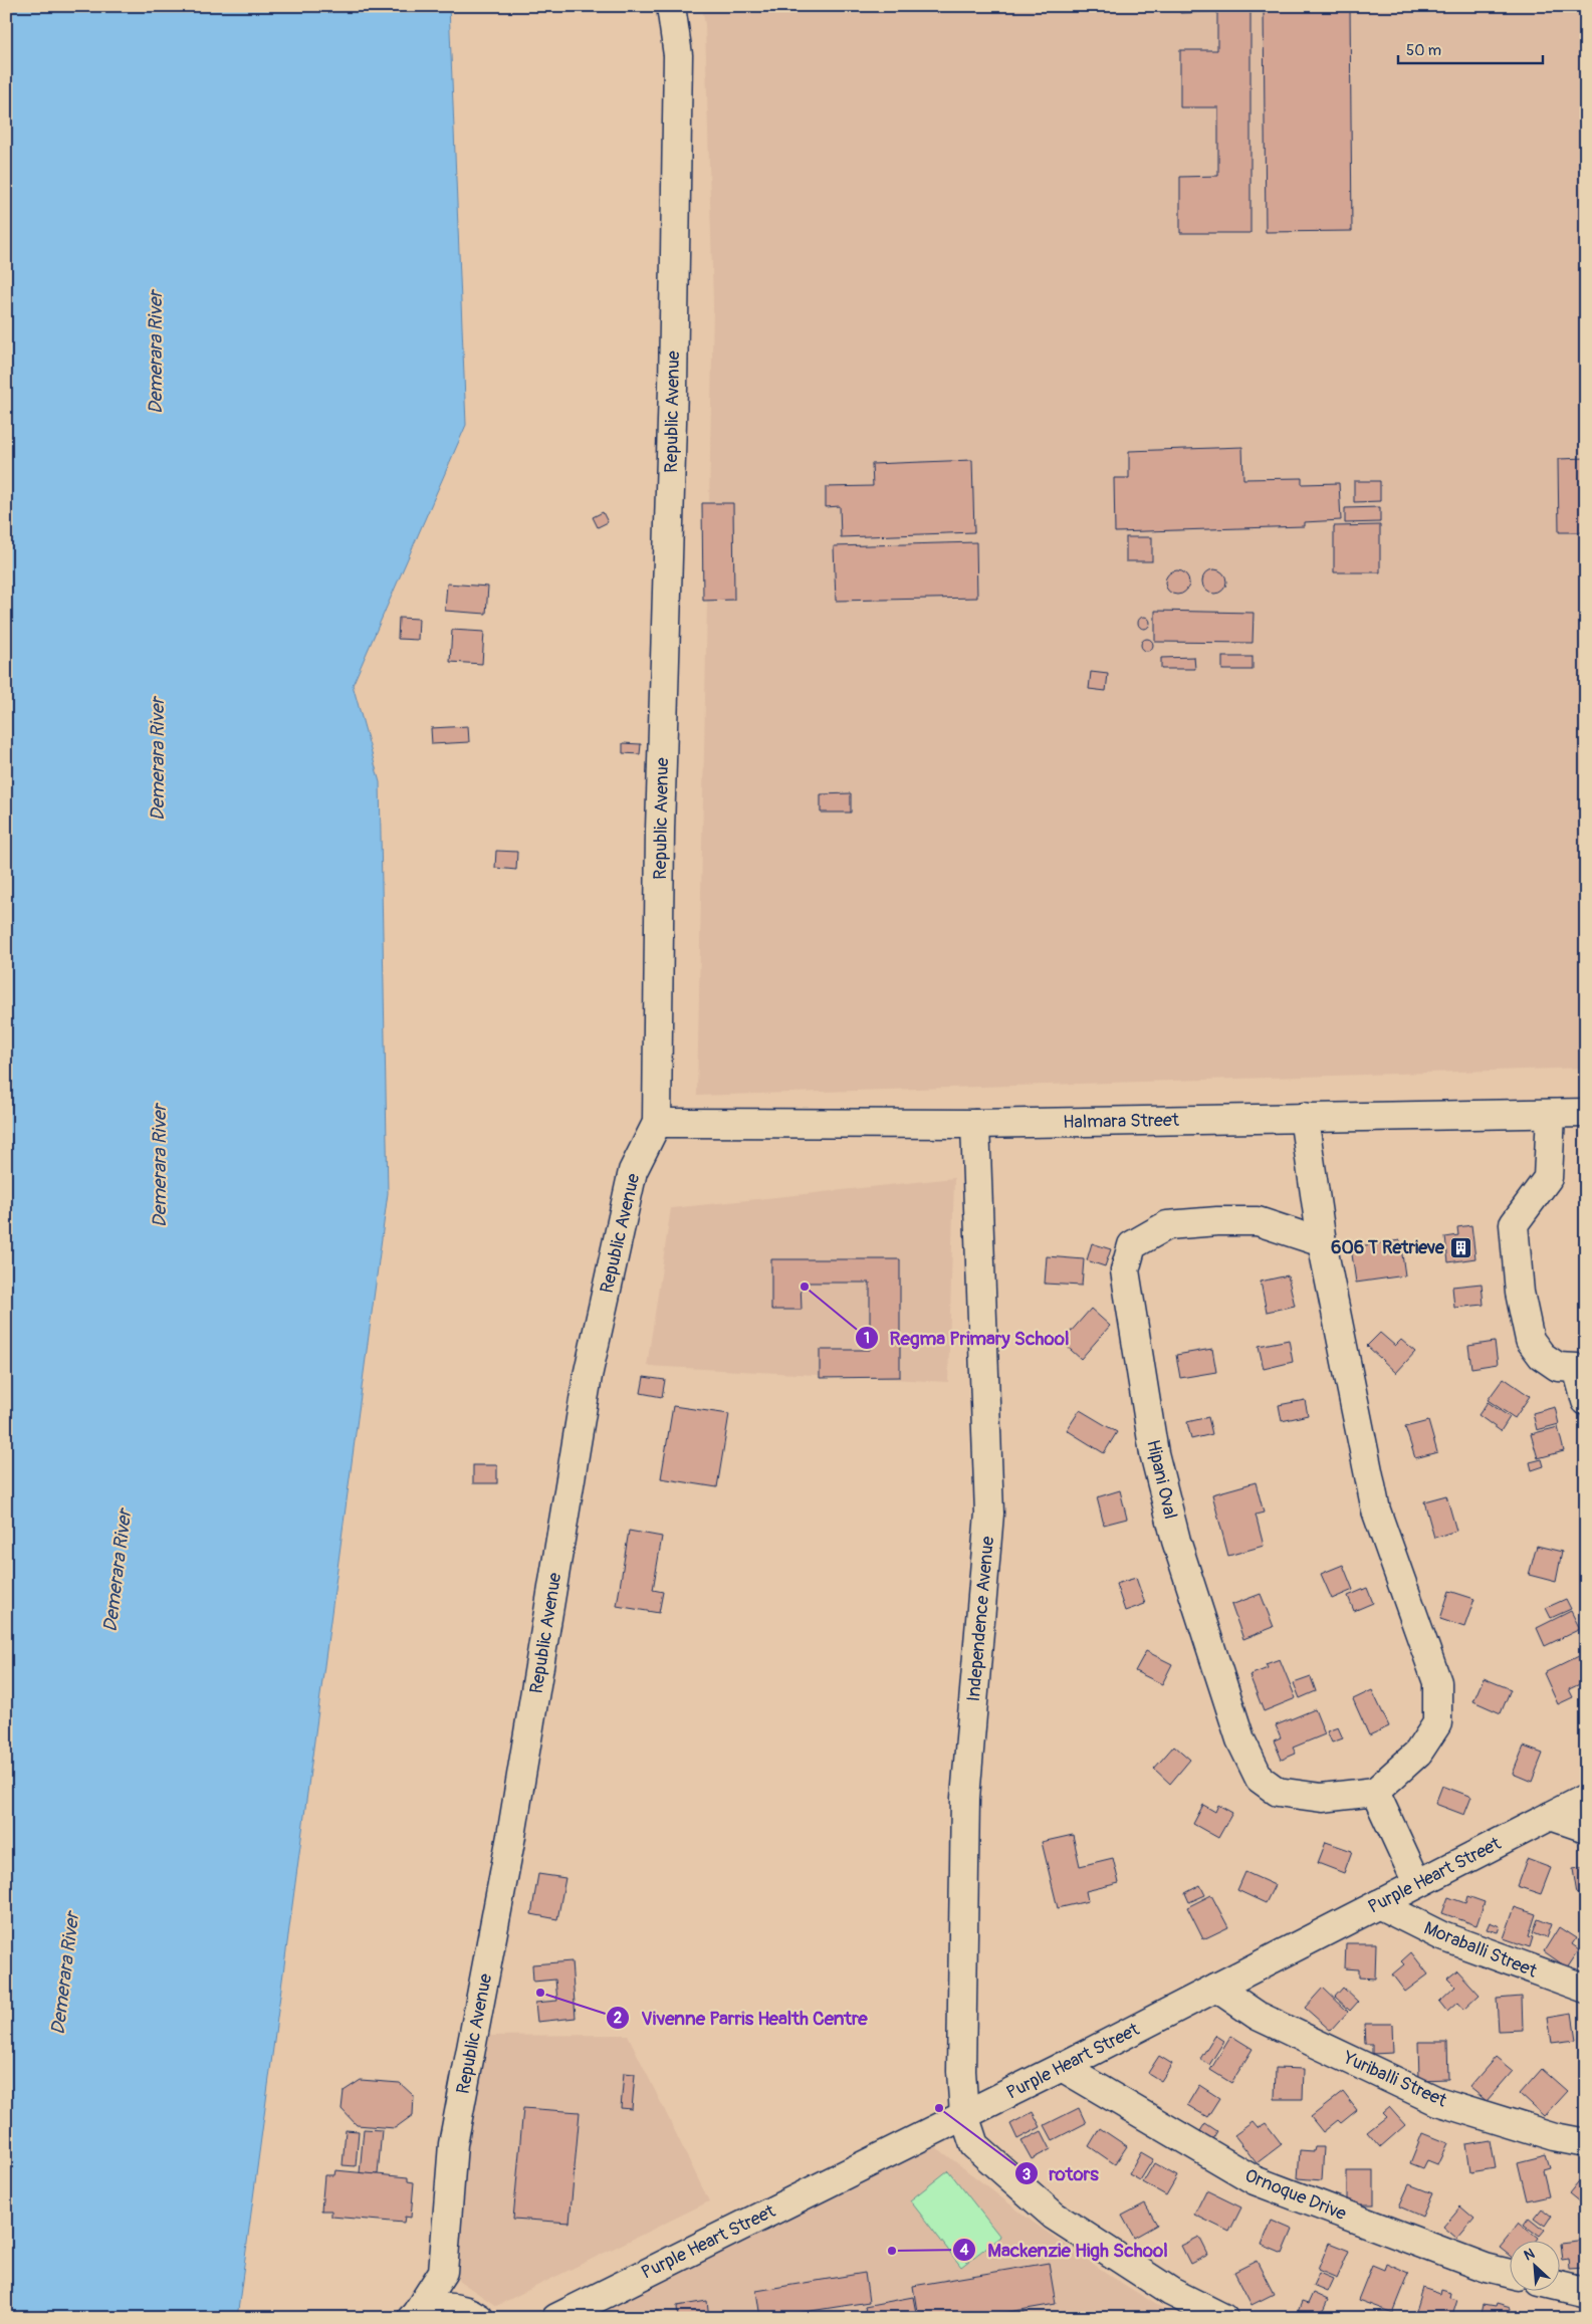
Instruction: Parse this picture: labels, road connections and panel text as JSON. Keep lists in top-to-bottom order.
{
  "streets": {
    "street": [
      "Republic Avenue",
      "Halmara Street",
      "Hipani Oval",
      "Independence Avenue",
      "Purple Heart Street",
      "Moraballi Street",
      "Yuriballi Street",
      "Ornoque Drive"
    ]
  },
  "crossings": [
    ["Republic Avenue", "Halmara Street"],
    ["Halmara Street", "Independence Avenue"],
    ["Independence Avenue", "Purple Heart Street"],
    ["Purple Heart Street", "Moraballi Street"],
    ["Purple Heart Street", "Yuriballi Street"],
    ["Purple Heart Street", "Ornoque Drive"]
  ],
  "water": ["Demerara River"],
  "places": {
    "building": ["606 T Retrieve"],
    "other": [
      "Regma Primary School",
      "Vivenne Parris Health Centre",
      "rotors",
      "Mackenzie High School"
    ]
  },
  "scale_bar": "50 m",
  "north": "top left"
}
